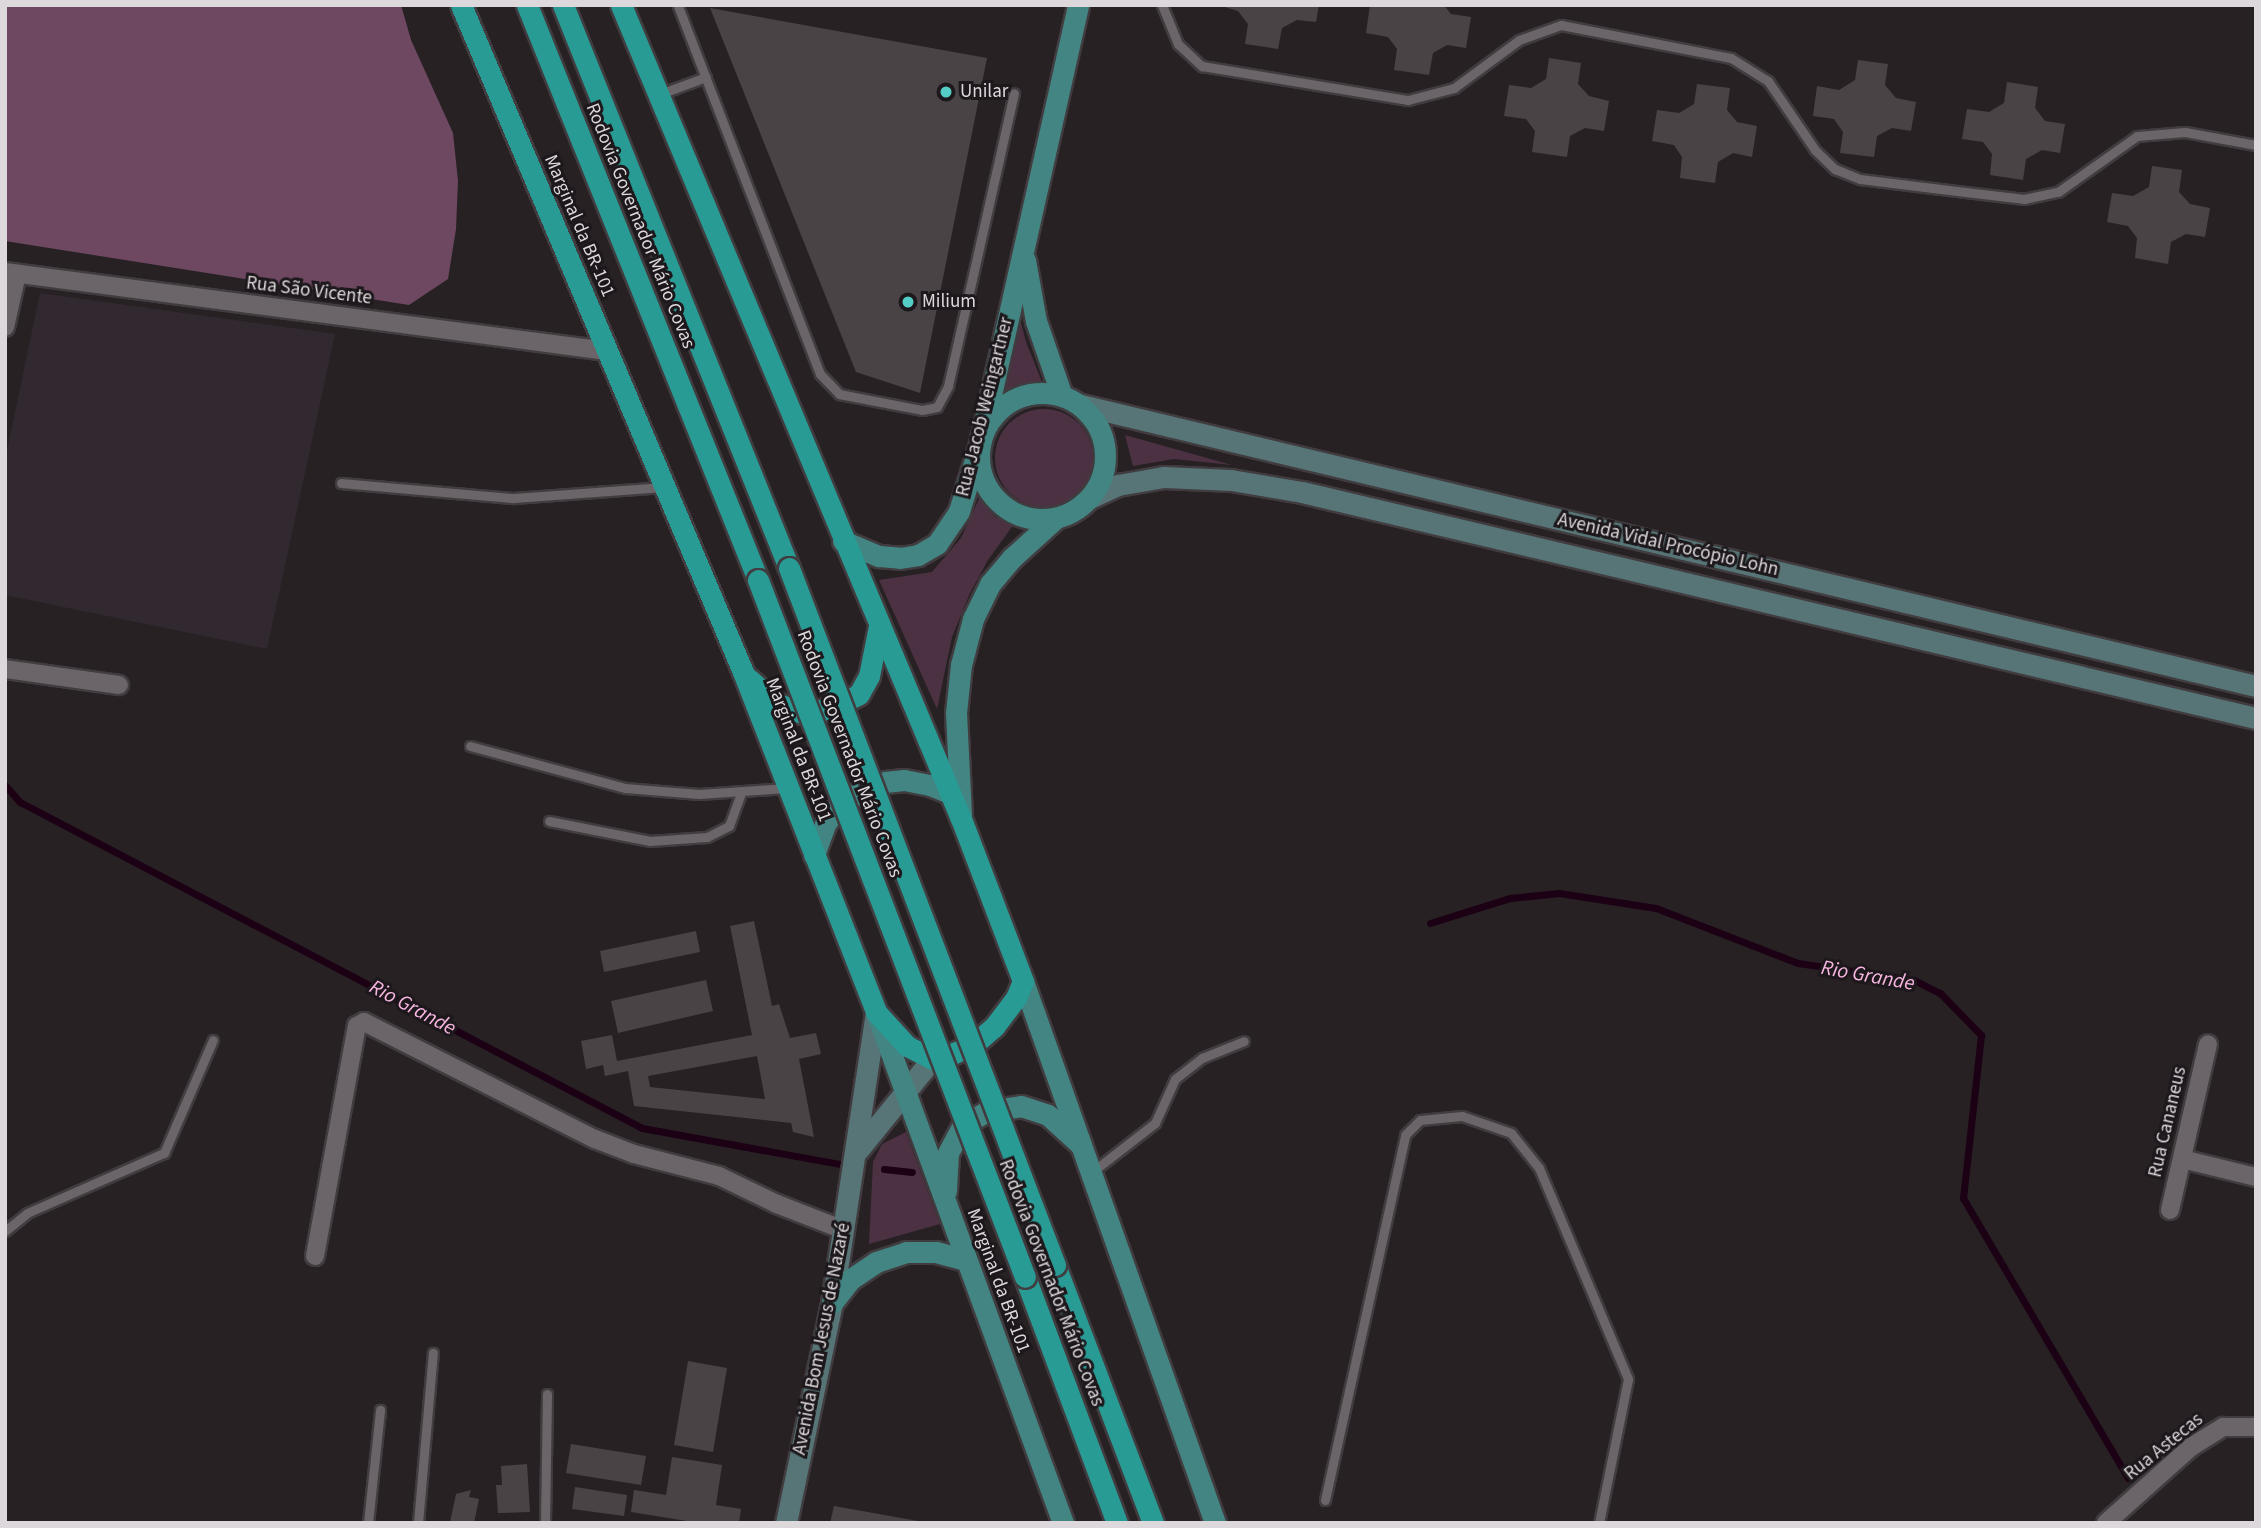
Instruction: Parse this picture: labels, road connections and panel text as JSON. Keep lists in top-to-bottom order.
{
  "streets": {
    "highway": ["Marginal da BR-101", "Rodovia Governador Mário Covas"],
    "main road": ["Rua Jacob Weingartner"],
    "street": [
      "Rua São Vicente",
      "Avenida Vidal Procópio Lohn",
      "Rua Cananeus",
      "Avenida Bom Jesus de Nazaré",
      "Rua Astecas"
    ]
  },
  "crossings": [
    ["Marginal da BR-101", "Rua São Vicente"],
    ["Marginal da BR-101", "Avenida Bom Jesus de Nazaré"],
    ["Rua Jacob Weingartner", "Avenida Vidal Procópio Lohn"]
  ],
  "water": ["Rio Grande"],
  "places": ["Unilar", "Milium"]
}
